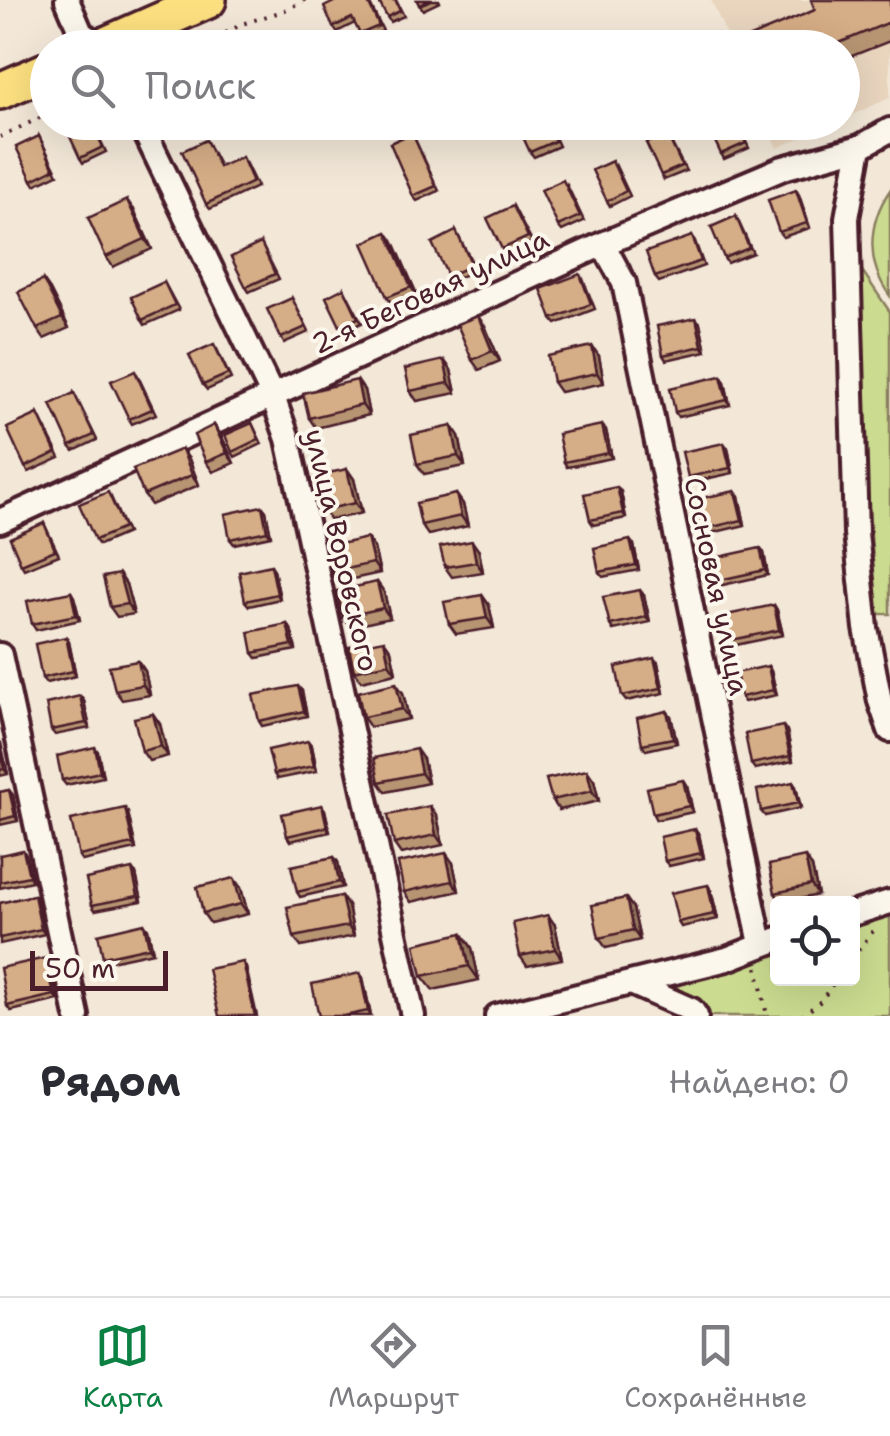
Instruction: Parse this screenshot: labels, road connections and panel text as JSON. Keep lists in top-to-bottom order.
{
  "streets": {
    "street": ["2-я Беговая улица", "улица Воровского", "Сосновая улица"]
  },
  "crossings": [
    ["2-я Беговая улица", "улица Воровского"],
    ["2-я Беговая улица", "Сосновая улица"]
  ],
  "scale_bar": "50 m",
  "page": {
    "search": "Поиск",
    "scale": "50 m",
    "heading": ["Рядом", "Найдено: 0"],
    "nav": ["Карта", "Маршрут", "Сохранённые"]
  }
}
